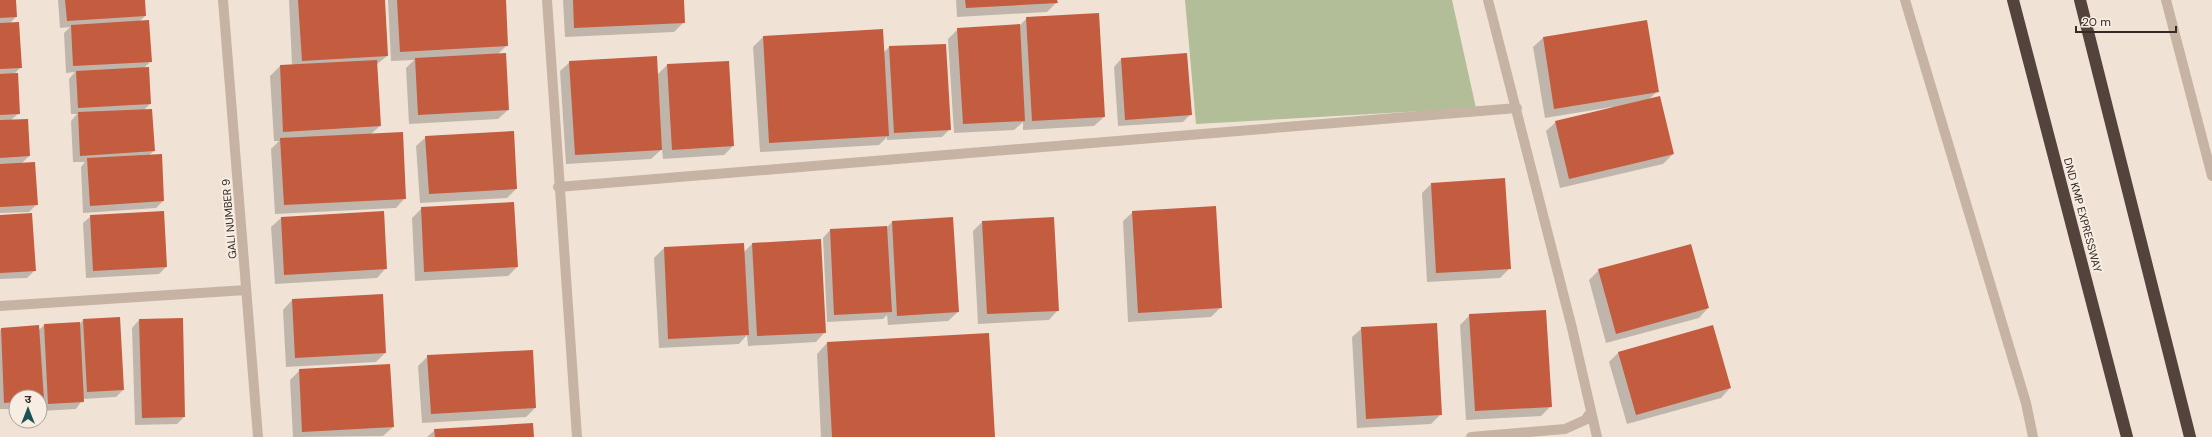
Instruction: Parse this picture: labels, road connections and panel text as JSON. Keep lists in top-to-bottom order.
{
  "streets": {
    "highway": ["DND KMP EXPRESSWAY"],
    "street": ["GALI NUMBER 9"]
  },
  "scale_bar": "20 m",
  "north": "top"
}
